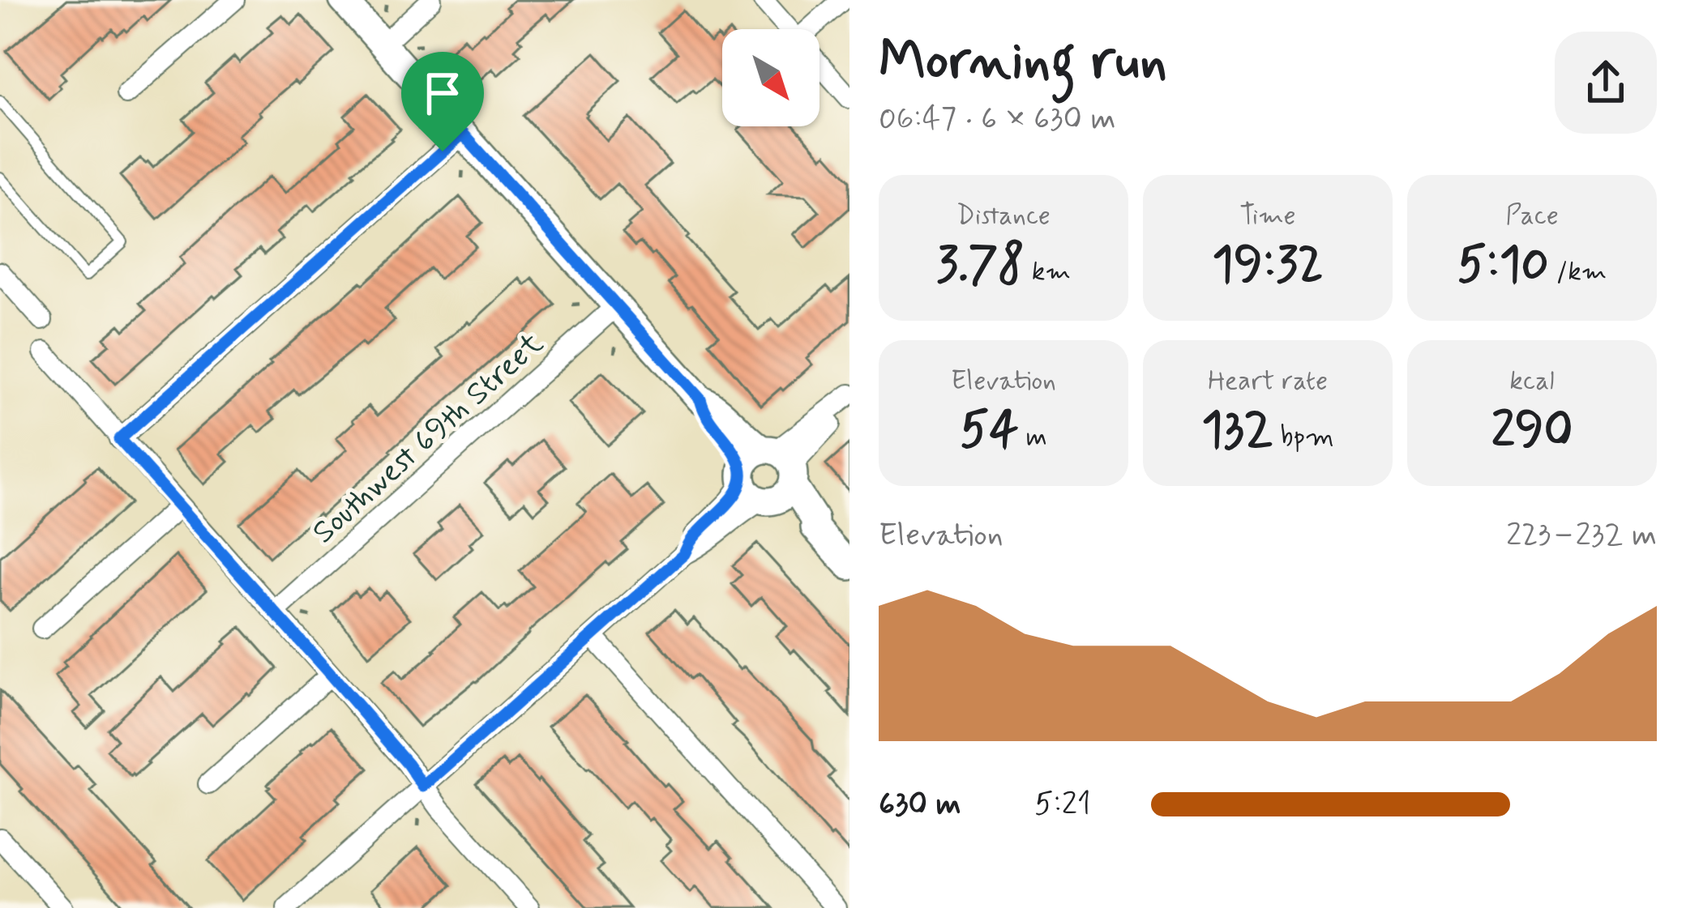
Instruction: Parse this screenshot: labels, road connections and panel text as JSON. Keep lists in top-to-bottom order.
{
  "streets": {
    "street": ["Southwest 69th Street"]
  },
  "north": "bottom right",
  "page": {
    "heading": ["Morning run", "06:47 · 6 × 630 m"],
    "stats": [
      ["Distance", "3.78 km"],
      ["Time", "19:32"],
      ["Pace", "5:10 /km"],
      ["Elevation", "54 m"],
      ["Heart rate", "132 bpm"],
      ["kcal", "290"]
    ],
    "chart": ["Elevation", "223–232 m"],
    "list": [
      {
        "name": "630 m",
        "note": "5:21"
      }
    ]
  }
}
